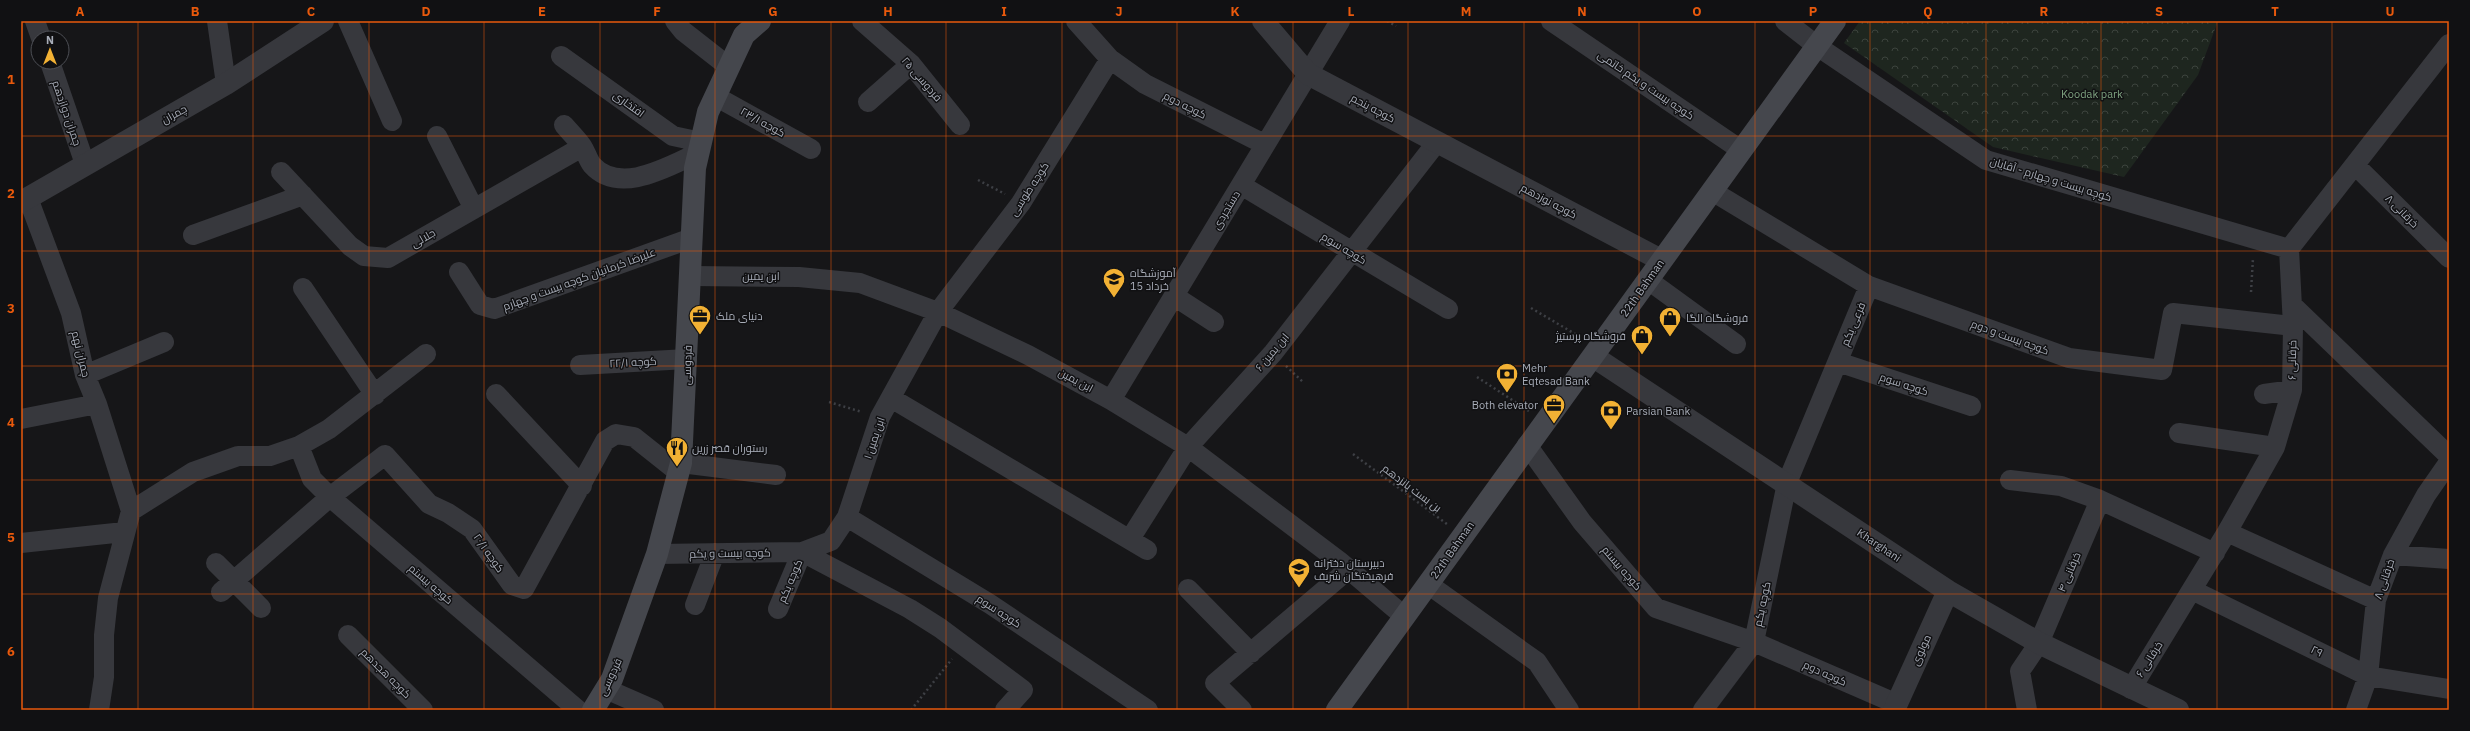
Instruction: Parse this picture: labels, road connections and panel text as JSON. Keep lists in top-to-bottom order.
{
  "streets": {
    "main road": ["22th Bahman", "فردوسی"],
    "street": [
      "فردوسی ۲۵",
      "کوچه بیست و یکم خاتمی",
      "افتخاری",
      "کوچه دوم",
      "کوچه پنجم",
      "چمران دوازدهم",
      "چمران",
      "کوچه ۲۳/۱",
      "کوچه بیست و چهارم - آقایان",
      "کوچه طوسی",
      "کوچه نوزدهم",
      "دستجردی",
      "خرقانی ۸",
      "جلالی",
      "کوچه سوم",
      "ابن یمین",
      "علیرضا کرمانیان کوچه بیست و چهارم",
      "فرعی یکم",
      "کوچه بیست و دوم",
      "ابن یمین ۶",
      "چمران نهم",
      "خرقانی ۶",
      "کوچه ۲۲/۱",
      "ابن یمین ۱",
      "Kharghani",
      "کوچه ۲۰/۱",
      "کوچه بیست و یکم",
      "کوچه بیستم",
      "خرقانی ۴",
      "کوچه یکم",
      "مولوی",
      "۲۹",
      "کوچه هجدهم"
    ],
    "path": ["بن بست پانزدهم"]
  },
  "crossings": [
    ["کوچه بیست و یکم خاتمی", "22th Bahman"],
    ["افتخاری", "فردوسی"],
    ["کوچه دوم", "کوچه طوسی"],
    ["کوچه دوم", "دستجردی"],
    ["کوچه دوم", "کوچه بیستم"],
    ["کوچه دوم", "کوچه یکم"],
    ["کوچه دوم", "مولوی"],
    ["کوچه پنجم", "کوچه نوزدهم"],
    ["کوچه پنجم", "دستجردی"],
    ["چمران دوازدهم", "چمران"],
    ["چمران", "چمران نهم"],
    ["کوچه ۲۳/۱", "فردوسی"],
    ["کوچه بیست و چهارم - آقایان", "22th Bahman"],
    ["کوچه بیست و چهارم - آقایان", "خرقانی ۶"],
    ["کوچه طوسی", "ابن یمین"],
    ["کوچه طوسی", "ابن یمین ۱"],
    ["کوچه نوزدهم", "22th Bahman"],
    ["دستجردی", "کوچه سوم"],
    ["دستجردی", "ابن یمین"],
    ["خرقانی ۸", "۲۹"],
    ["کوچه سوم", "فرعی یکم"],
    ["کوچه سوم", "ابن یمین ۶"],
    ["کوچه سوم", "ابن یمین ۱"],
    ["ابن یمین", "22th Bahman"],
    ["ابن یمین", "ابن یمین ۶"],
    ["ابن یمین", "فردوسی"],
    ["ابن یمین", "ابن یمین ۱"],
    ["علیرضا کرمانیان کوچه بیست و چهارم", "فردوسی"],
    ["22th Bahman", "کوچه بیست و دوم"],
    ["22th Bahman", "بن بست پانزدهم"],
    ["22th Bahman", "Kharghani"],
    ["22th Bahman", "کوچه بیستم"],
    ["فرعی یکم", "کوچه بیست و دوم"],
    ["کوچه بیست و دوم", "خرقانی ۶"],
    ["خرقانی ۶", "Kharghani"],
    ["خرقانی ۶", "۲۹"],
    ["کوچه ۲۲/۱", "فردوسی"],
    ["فردوسی", "کوچه ۲۰/۱"],
    ["فردوسی", "کوچه بیست و یکم"],
    ["ابن یمین ۱", "کوچه بیست و یکم"],
    ["ابن یمین ۱", "کوچه یکم"],
    ["Kharghani", "خرقانی ۴"],
    ["Kharghani", "کوچه یکم"],
    ["Kharghani", "مولوی"],
    ["کوچه ۲۰/۱", "کوچه بیستم"],
    ["کوچه بیست و یکم", "کوچه یکم"],
    ["کوچه بیستم", "کوچه یکم"]
  ],
  "parks": ["Koodak park"],
  "places": {
    "school or university": ["آموزشگاه 15 خرداد", "دبیرستان دخترانه فرهیختگان شریف"],
    "office": ["دنیای ملک", "Both elevator"],
    "shop": ["فروشگاه الگا", "فروشگاه پرستيژ"],
    "bank": ["Mehr Eqtesad Bank", "Parsian Bank"],
    "restaurant": ["رستوران قصر زرین"]
  },
  "north": "top",
  "grid": {
    "columns": [
      "A",
      "B",
      "C",
      "D",
      "E",
      "F",
      "G",
      "H",
      "I",
      "J",
      "K",
      "L",
      "M",
      "N",
      "O",
      "P",
      "Q",
      "R",
      "S",
      "T",
      "U"
    ],
    "rows": [
      "1",
      "2",
      "3",
      "4",
      "5",
      "6"
    ]
  }
}
